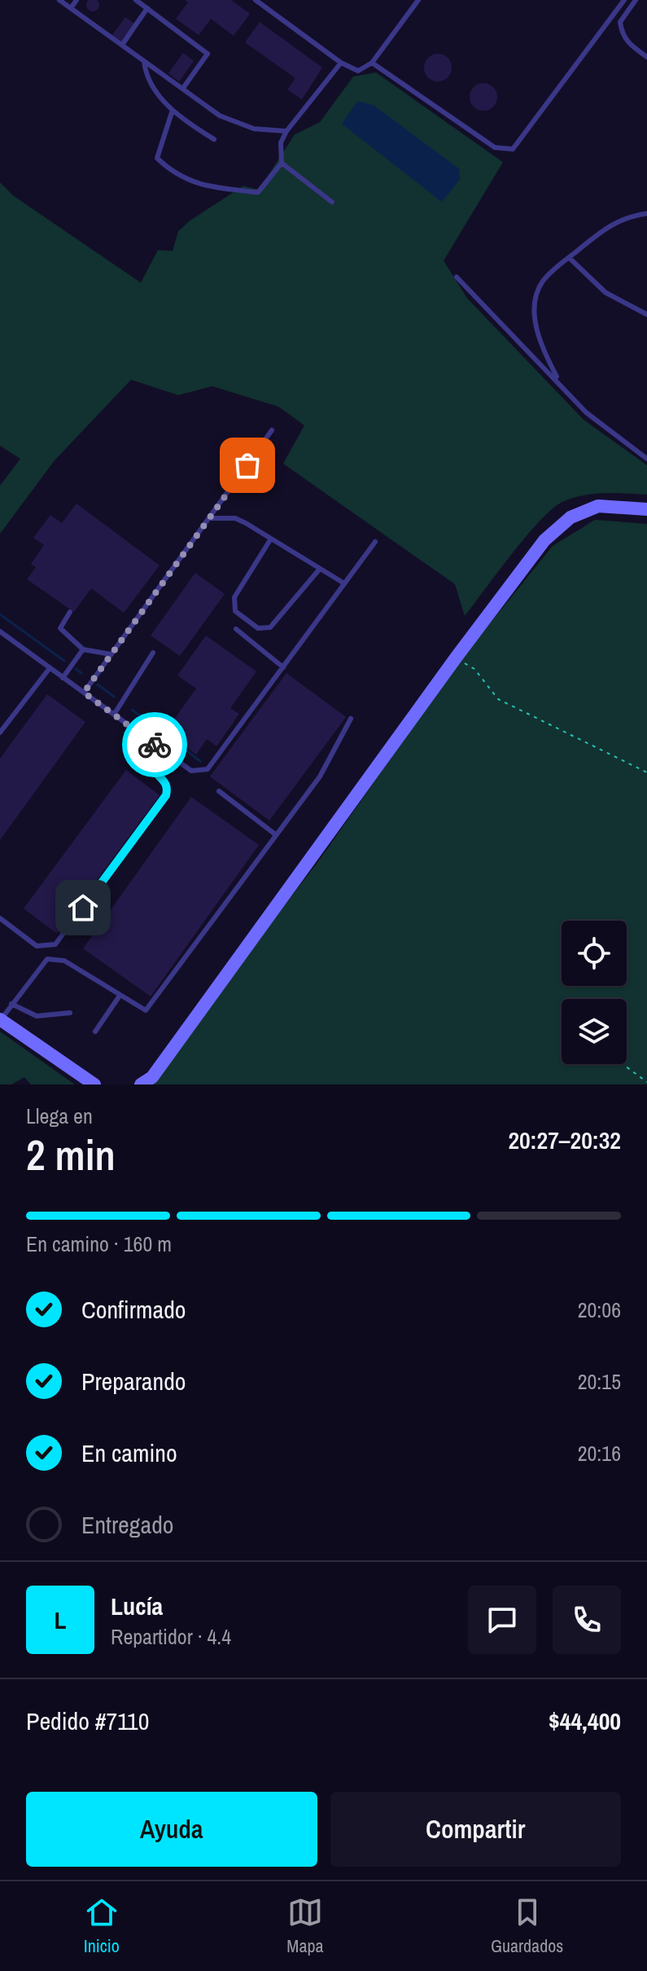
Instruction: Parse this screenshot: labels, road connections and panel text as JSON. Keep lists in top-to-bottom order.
{
  "page": {
    "heading": ["2 min", "Llega en", "20:27–20:32"],
    "panel": [
      "Lucía",
      "Repartidor · 4.4",
      "Pedido #7110",
      "$44,400"
    ],
    "bar": "En camino · 160 m",
    "list": [
      ["Confirmado", "20:06"],
      ["Preparando", "20:15"],
      ["En camino", "20:16"],
      "Entregado"
    ],
    "round": "L",
    "buttons": ["Ayuda", "Compartir"],
    "tabs": ["Inicio", "Mapa", "Guardados"]
  }
}
